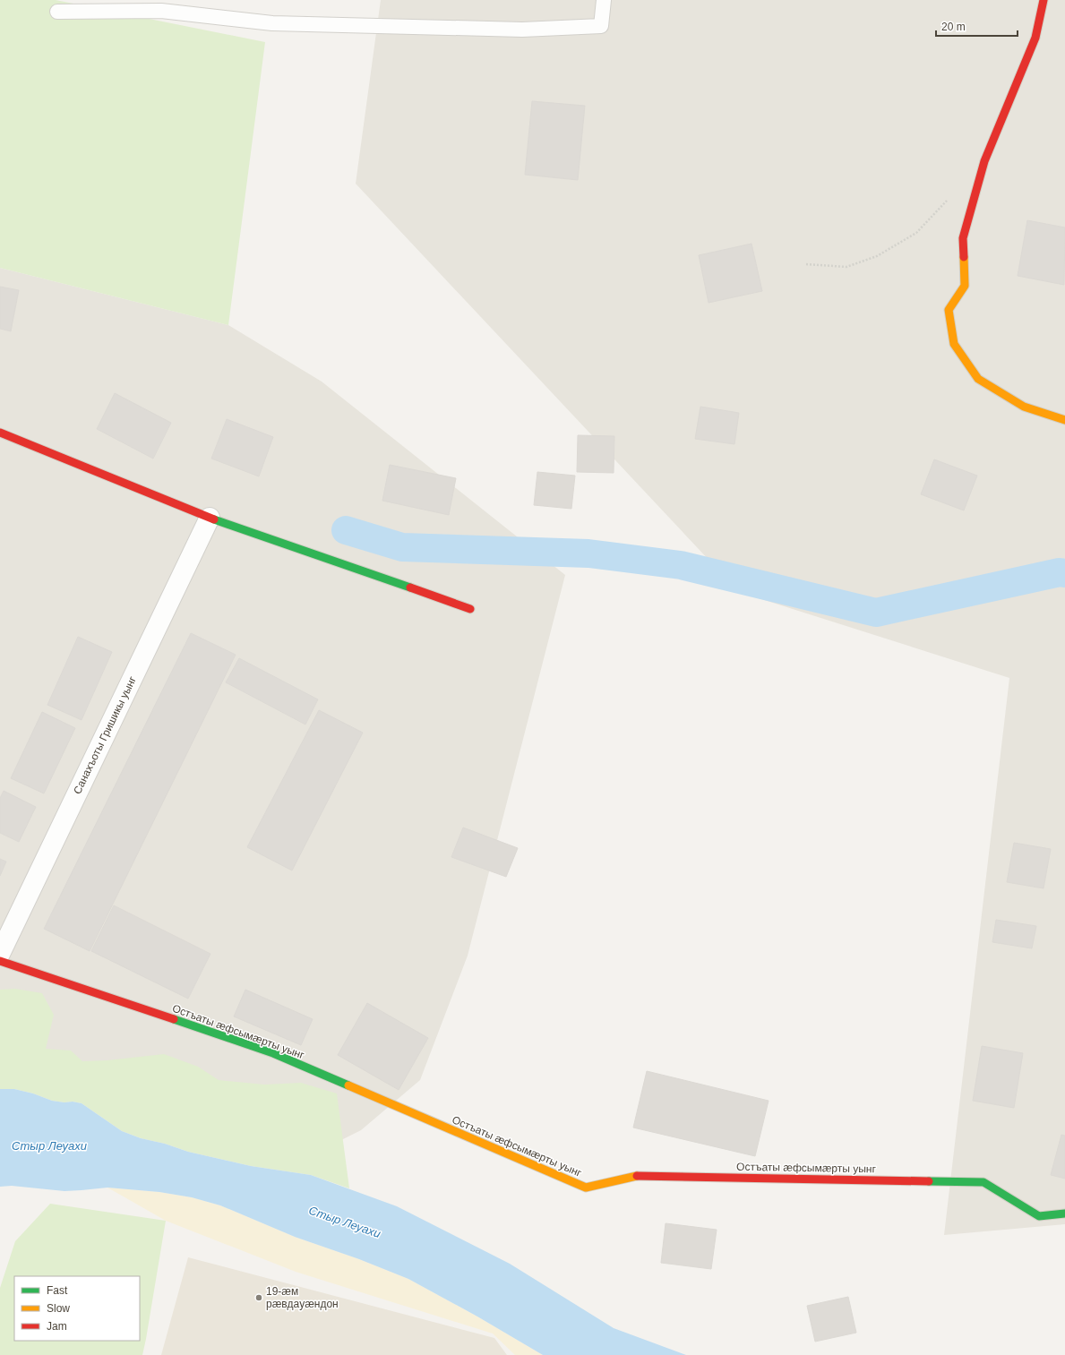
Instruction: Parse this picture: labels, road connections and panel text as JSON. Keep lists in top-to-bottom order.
{
  "streets": {
    "street": ["Санахъоты Гришикы уынг", "Остъаты æфсымæрты уынг"]
  },
  "water": ["Стыр Леуахи"],
  "places": ["19-æм рӕвдауӕндон"],
  "legend": ["Fast", "Slow", "Jam"],
  "scale_bar": "20 m"
}
